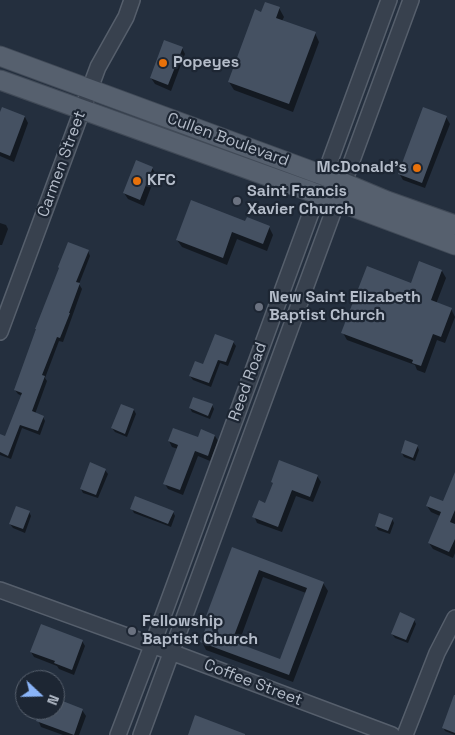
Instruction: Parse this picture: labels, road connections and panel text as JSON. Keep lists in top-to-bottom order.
{
  "streets": {
    "main road": ["Cullen Boulevard"],
    "street": ["Carmen Street", "Reed Road", "Coffee Street"]
  },
  "crossings": [
    ["Cullen Boulevard", "Carmen Street"],
    ["Cullen Boulevard", "Reed Road"],
    ["Reed Road", "Coffee Street"]
  ],
  "places": [
    "Popeyes",
    "McDonald's",
    "KFC",
    "Saint Francis Xavier Church",
    "New Saint Elizabeth Baptist Church",
    "Fellowship Baptist Church"
  ],
  "north": "right"
}
